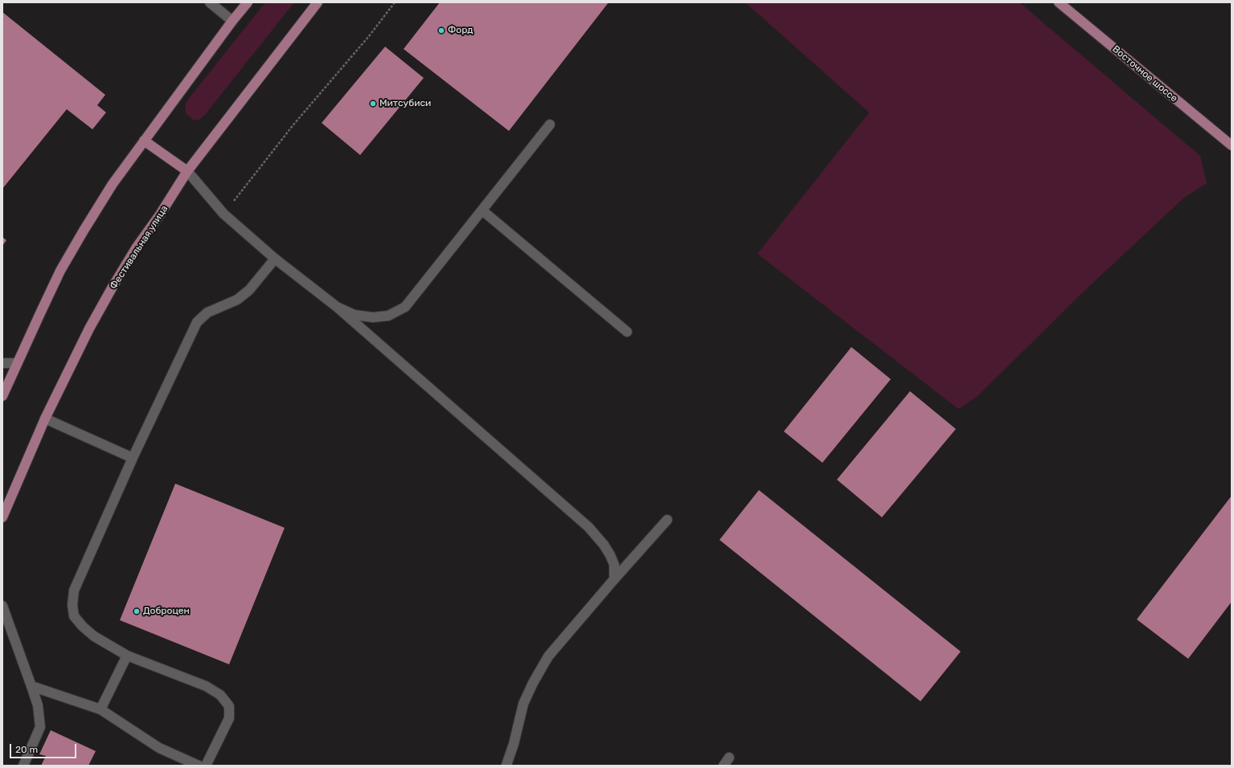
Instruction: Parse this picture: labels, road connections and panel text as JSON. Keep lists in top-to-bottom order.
{
  "streets": {
    "main road": ["Восточное шоссе", "Фестивальная улица"]
  },
  "places": ["Форд", "Митсубиси", "Доброцен"],
  "scale_bar": "20 m"
}
